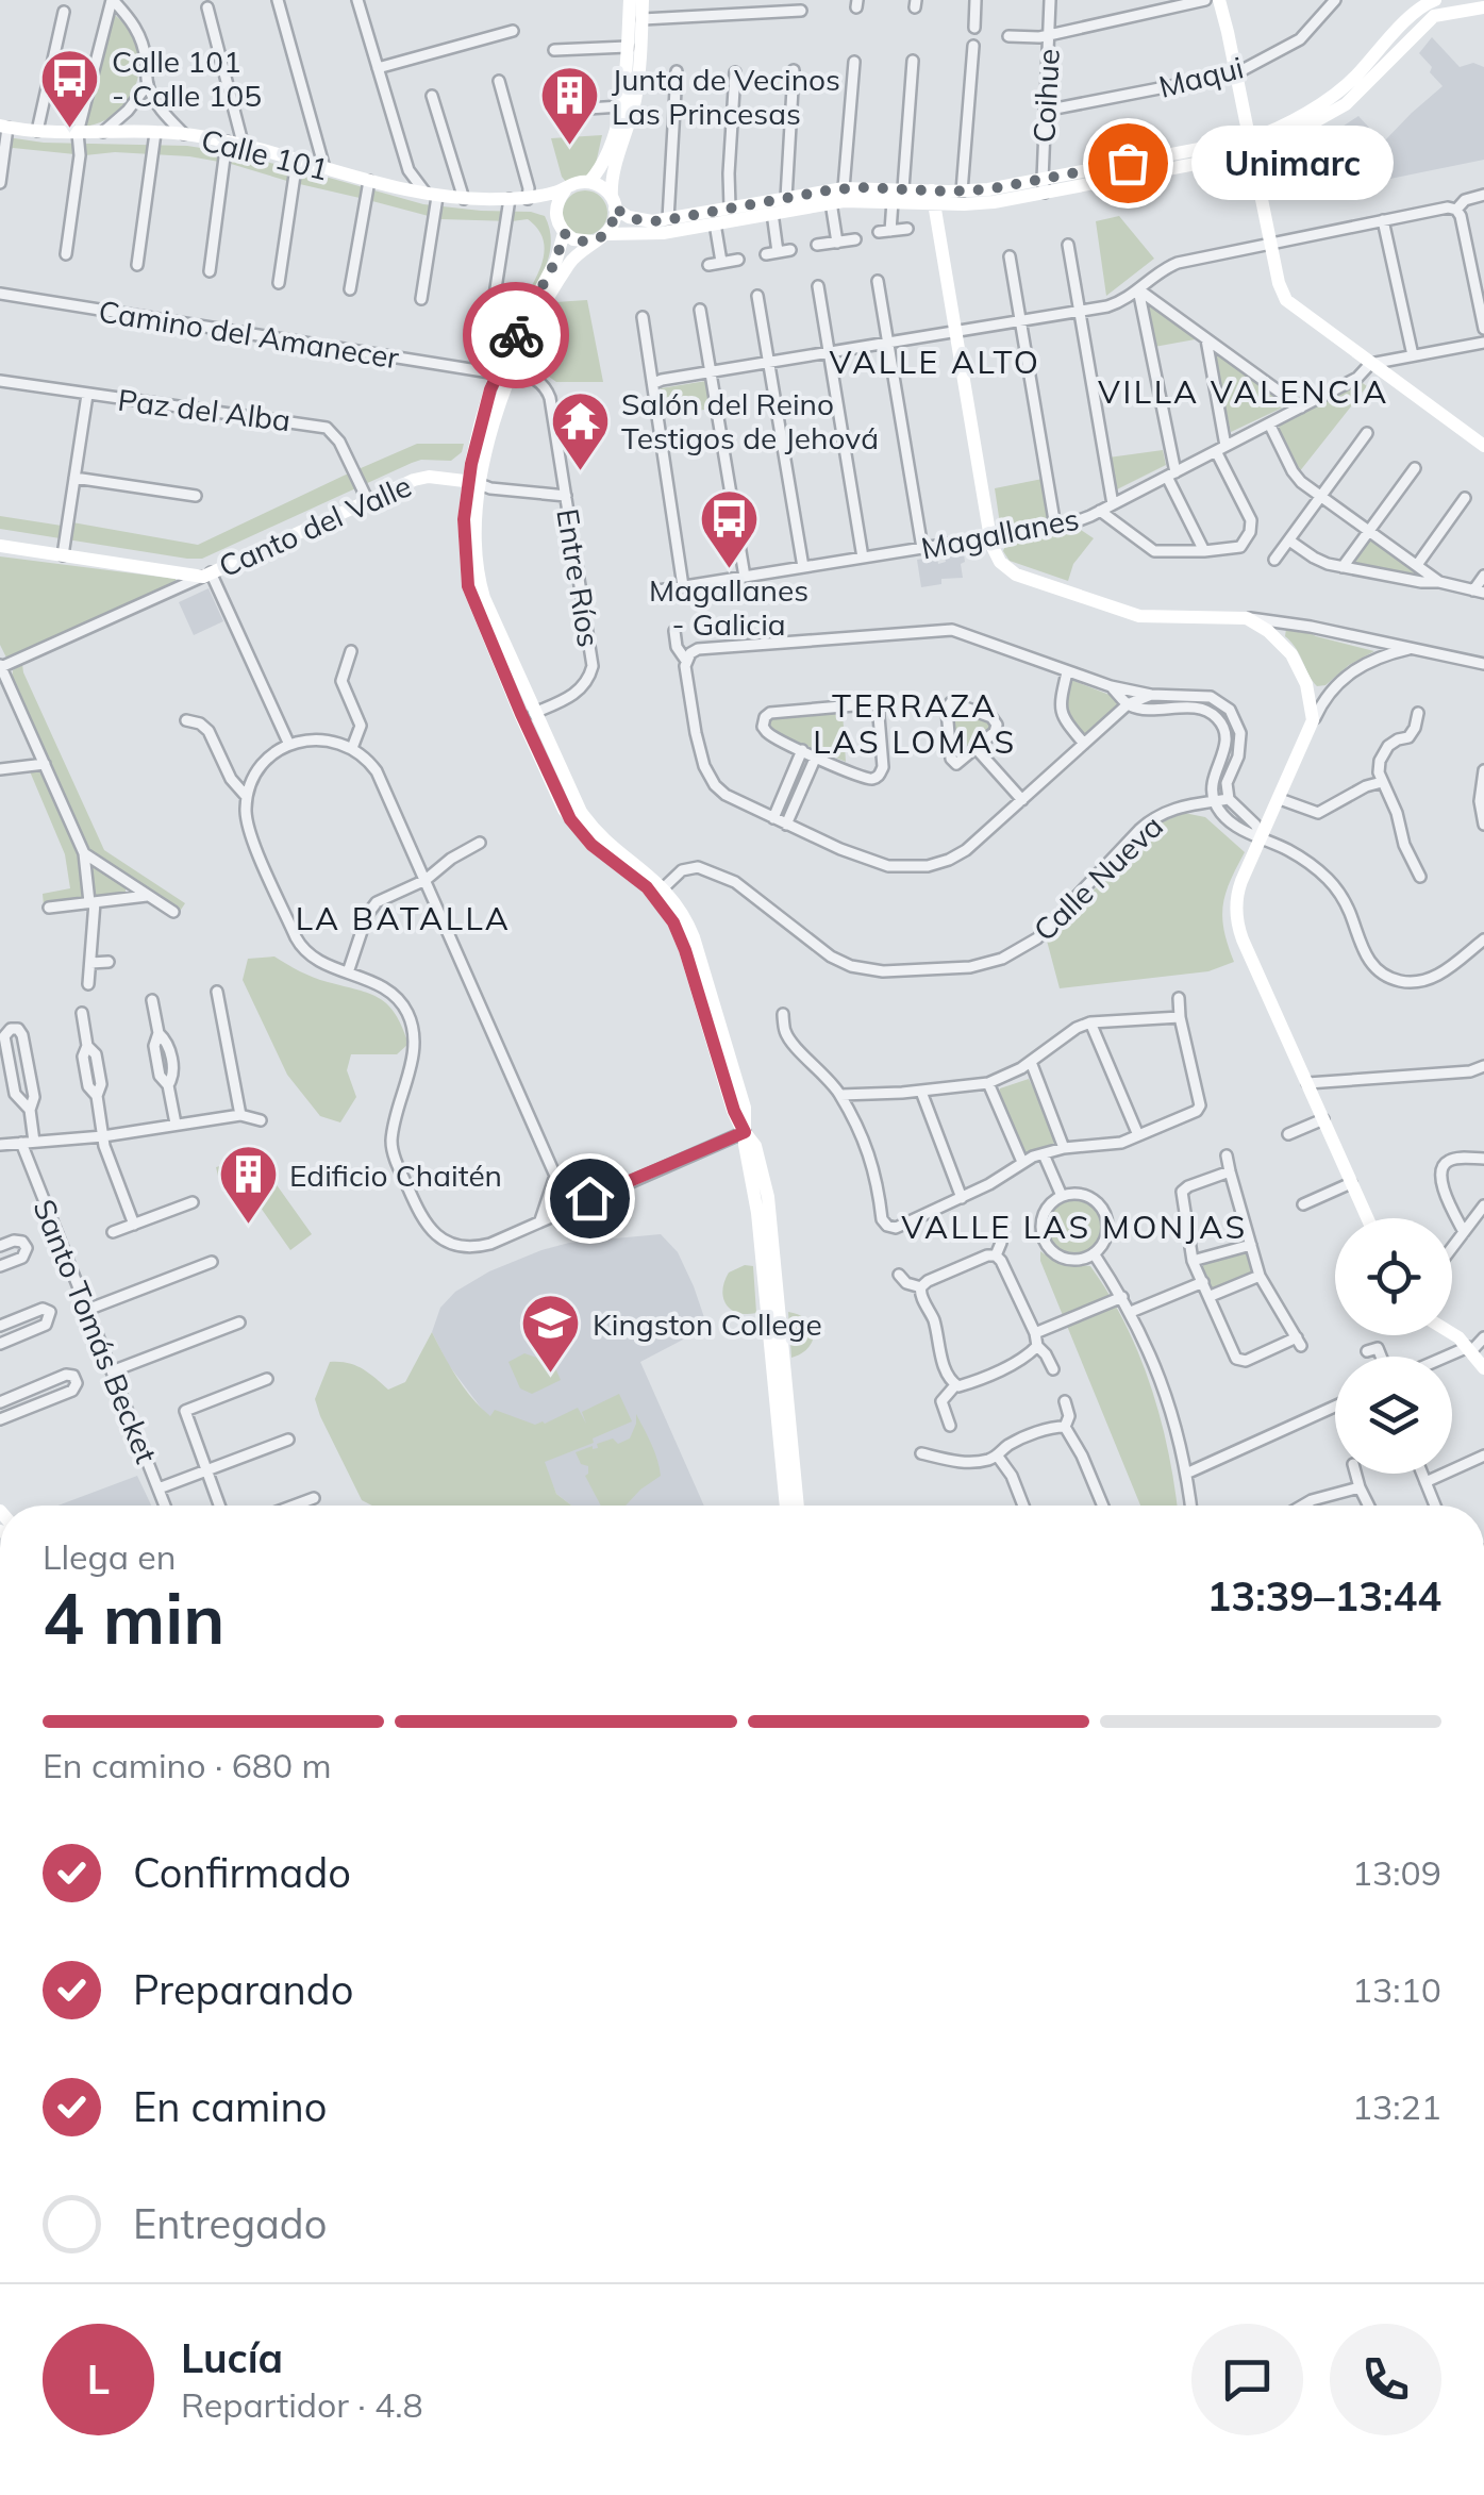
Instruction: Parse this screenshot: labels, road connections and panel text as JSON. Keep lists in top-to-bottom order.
{
  "streets": {
    "street": [
      "Maqui",
      "Coihue",
      "Calle 101",
      "Camino del Amanecer",
      "Paz del Alba",
      "Canto del Valle",
      "Magallanes",
      "Entre Ríos",
      "Calle Nueva",
      "Santo Tomás Becket"
    ]
  },
  "crossings": [
    ["Maqui", "Coihue"],
    ["Camino del Amanecer", "Entre Ríos"],
    ["Paz del Alba", "Canto del Valle"],
    ["Canto del Valle", "Entre Ríos"]
  ],
  "districts": [
    "VALLE ALTO",
    "VILLA VALENCIA",
    "TERRAZA LAS LOMAS",
    "LA BATALLA",
    "VALLE LAS MONJAS"
  ],
  "places": {
    "bus stop": ["Calle 101 - Calle 105", "Magallanes - Galicia"],
    "building": ["Junta de Vecinos Las Princesas", "Edificio Chaitén"],
    "other": ["Unimarc"],
    "temple": ["Salón del Reino Testigos de Jehová"],
    "school or university": ["Kingston College"]
  },
  "page": {
    "bubble": "Unimarc",
    "heading": ["4 min", "Llega en", "13:39–13:44"],
    "panel": ["Lucía", "Repartidor · 4.8"],
    "bar": "En camino · 680 m",
    "list": [
      ["Confirmado", "13:09"],
      ["Preparando", "13:10"],
      ["En camino", "13:21"],
      "Entregado"
    ],
    "round": "L"
  }
}
